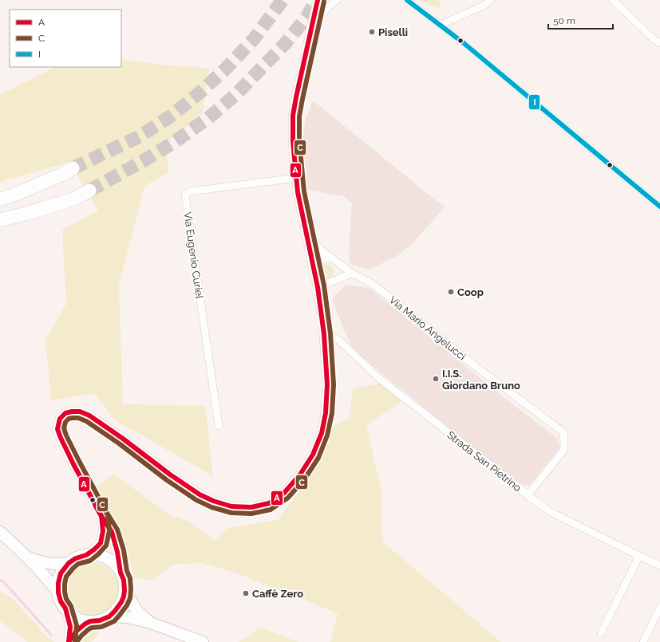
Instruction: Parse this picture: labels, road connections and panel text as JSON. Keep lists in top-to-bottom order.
{
  "streets": {
    "street": ["Via Eugenio Curiel", "Via Mario Angelucci", "Strada San Pietrino"]
  },
  "crossings": [
    ["Via Mario Angelucci", "Strada San Pietrino"]
  ],
  "places": [
    "Piselli",
    "Coop",
    "I.I.S. Giordano Bruno",
    "Caffè Zero"
  ],
  "lines": ["transit line A", "transit line I", "transit line C"],
  "legend": ["A", "C", "I"],
  "scale_bar": "50 m"
}
